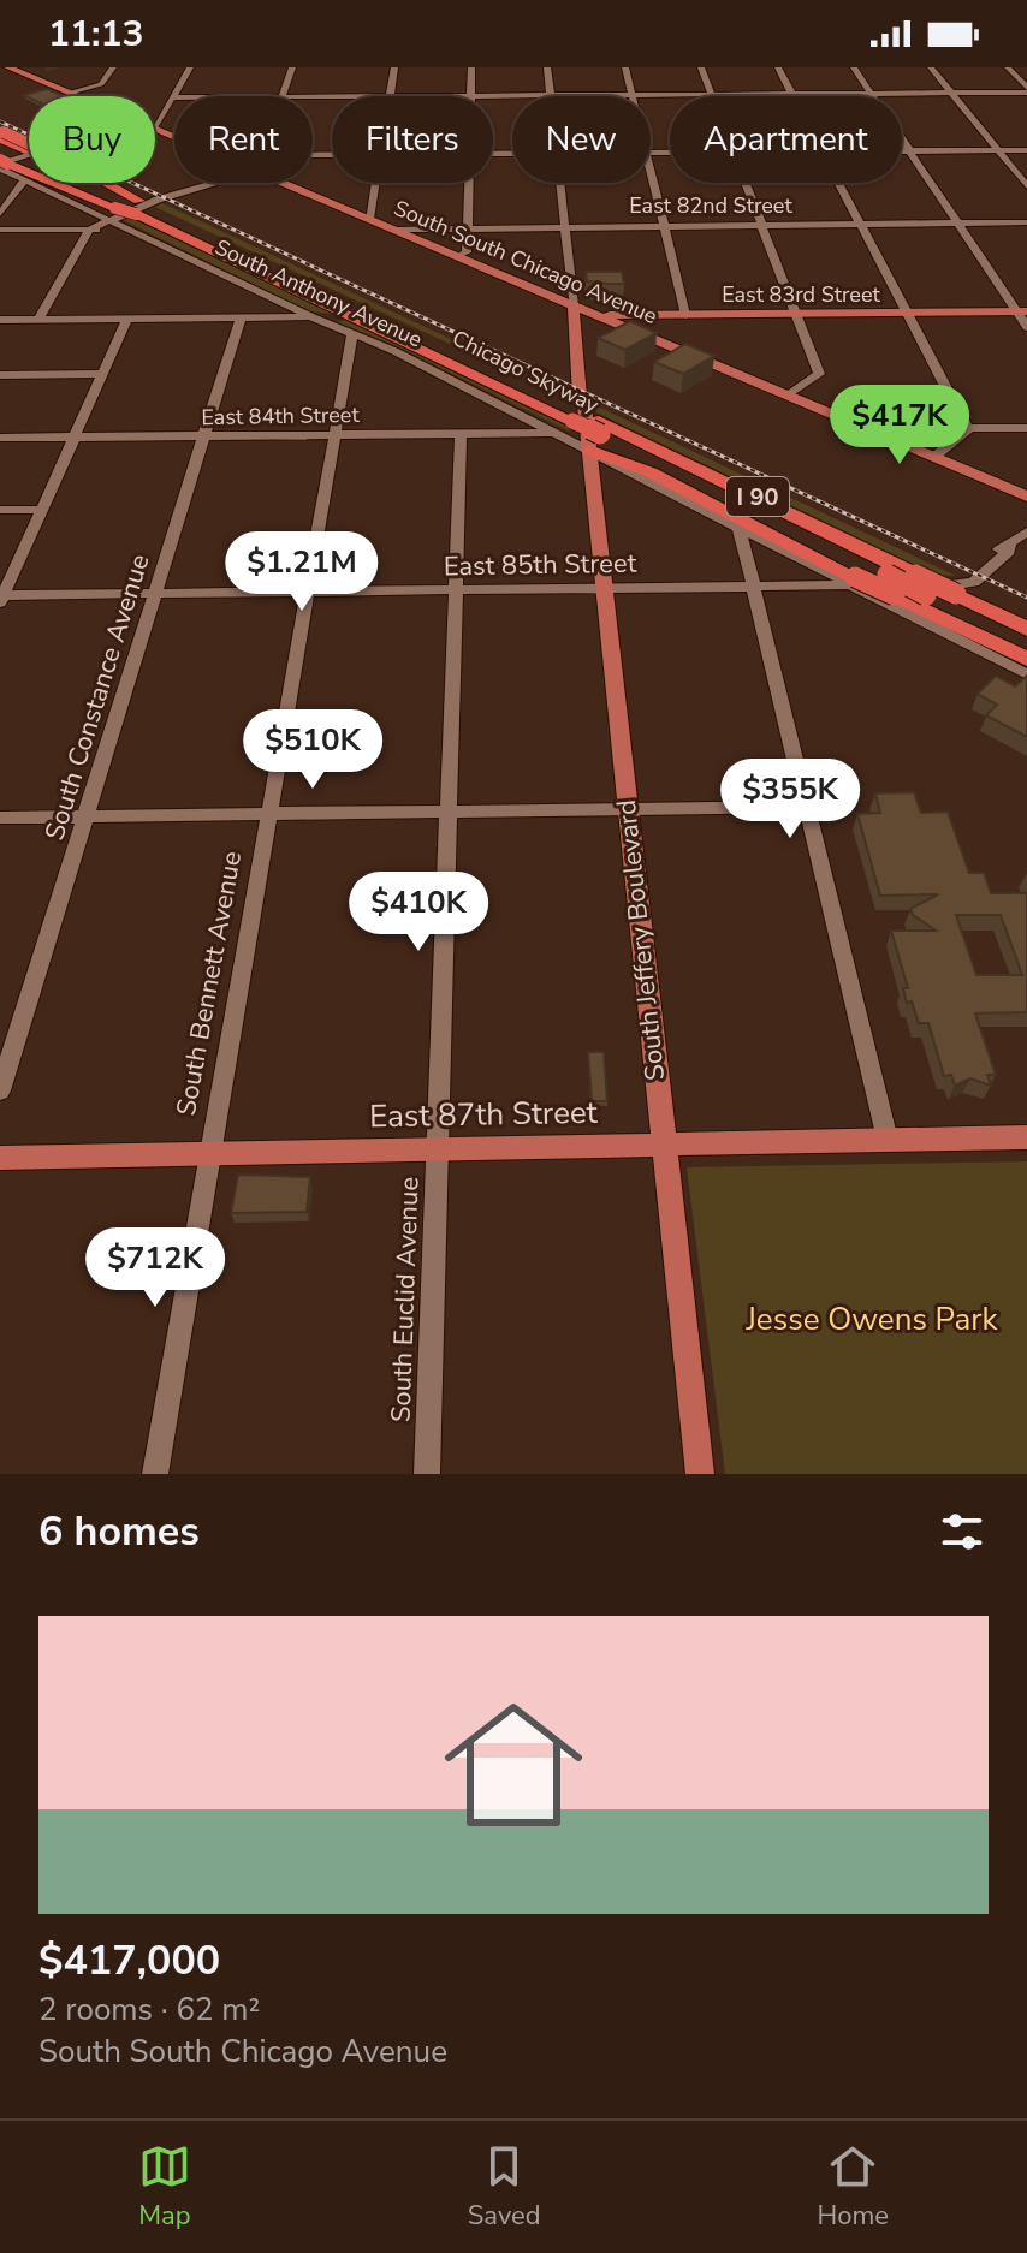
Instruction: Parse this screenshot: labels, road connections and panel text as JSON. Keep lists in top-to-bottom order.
{
  "streets": {
    "highway": ["Chicago Skyway", "I 90"],
    "main road": [
      "South South Chicago Avenue",
      "East 83rd Street",
      "South Jeffery Boulevard",
      "East 87th Street"
    ],
    "street": [
      "East 82nd Street",
      "South Anthony Avenue",
      "East 84th Street",
      "East 85th Street",
      "South Constance Avenue",
      "South Bennett Avenue",
      "South Euclid Avenue"
    ]
  },
  "crossings": [
    ["East 82nd Street", "South South Chicago Avenue"],
    ["South South Chicago Avenue", "East 83rd Street"],
    ["South Anthony Avenue", "Chicago Skyway"],
    ["South Anthony Avenue", "South Bennett Avenue"],
    ["Chicago Skyway", "East 84th Street"],
    ["Chicago Skyway", "South Jeffery Boulevard"],
    ["Chicago Skyway", "South Bennett Avenue"],
    ["East 84th Street", "South Constance Avenue"],
    ["East 84th Street", "South Bennett Avenue"],
    ["East 84th Street", "South Euclid Avenue"],
    ["East 85th Street", "South Constance Avenue"],
    ["East 85th Street", "South Jeffery Boulevard"],
    ["East 85th Street", "South Bennett Avenue"],
    ["East 85th Street", "South Euclid Avenue"],
    ["South Jeffery Boulevard", "East 87th Street"],
    ["South Bennett Avenue", "East 87th Street"],
    ["East 87th Street", "South Euclid Avenue"]
  ],
  "parks": ["Jesse Owens Park"],
  "page": {
    "status": "11:13",
    "chip": [
      "Buy",
      "Rent",
      "Filters",
      "New",
      "Apartment"
    ],
    "price": [
      "$417K",
      "$1.21M",
      "$510K",
      "$355K",
      "$410K",
      "$712K"
    ],
    "heading": "6 homes",
    "list": [
      {
        "name": "$417,000",
        "note": "2 rooms · 62 m² · South South Chicago Avenue"
      }
    ],
    "tabs": ["Map", "Saved", "Home"]
  }
}
